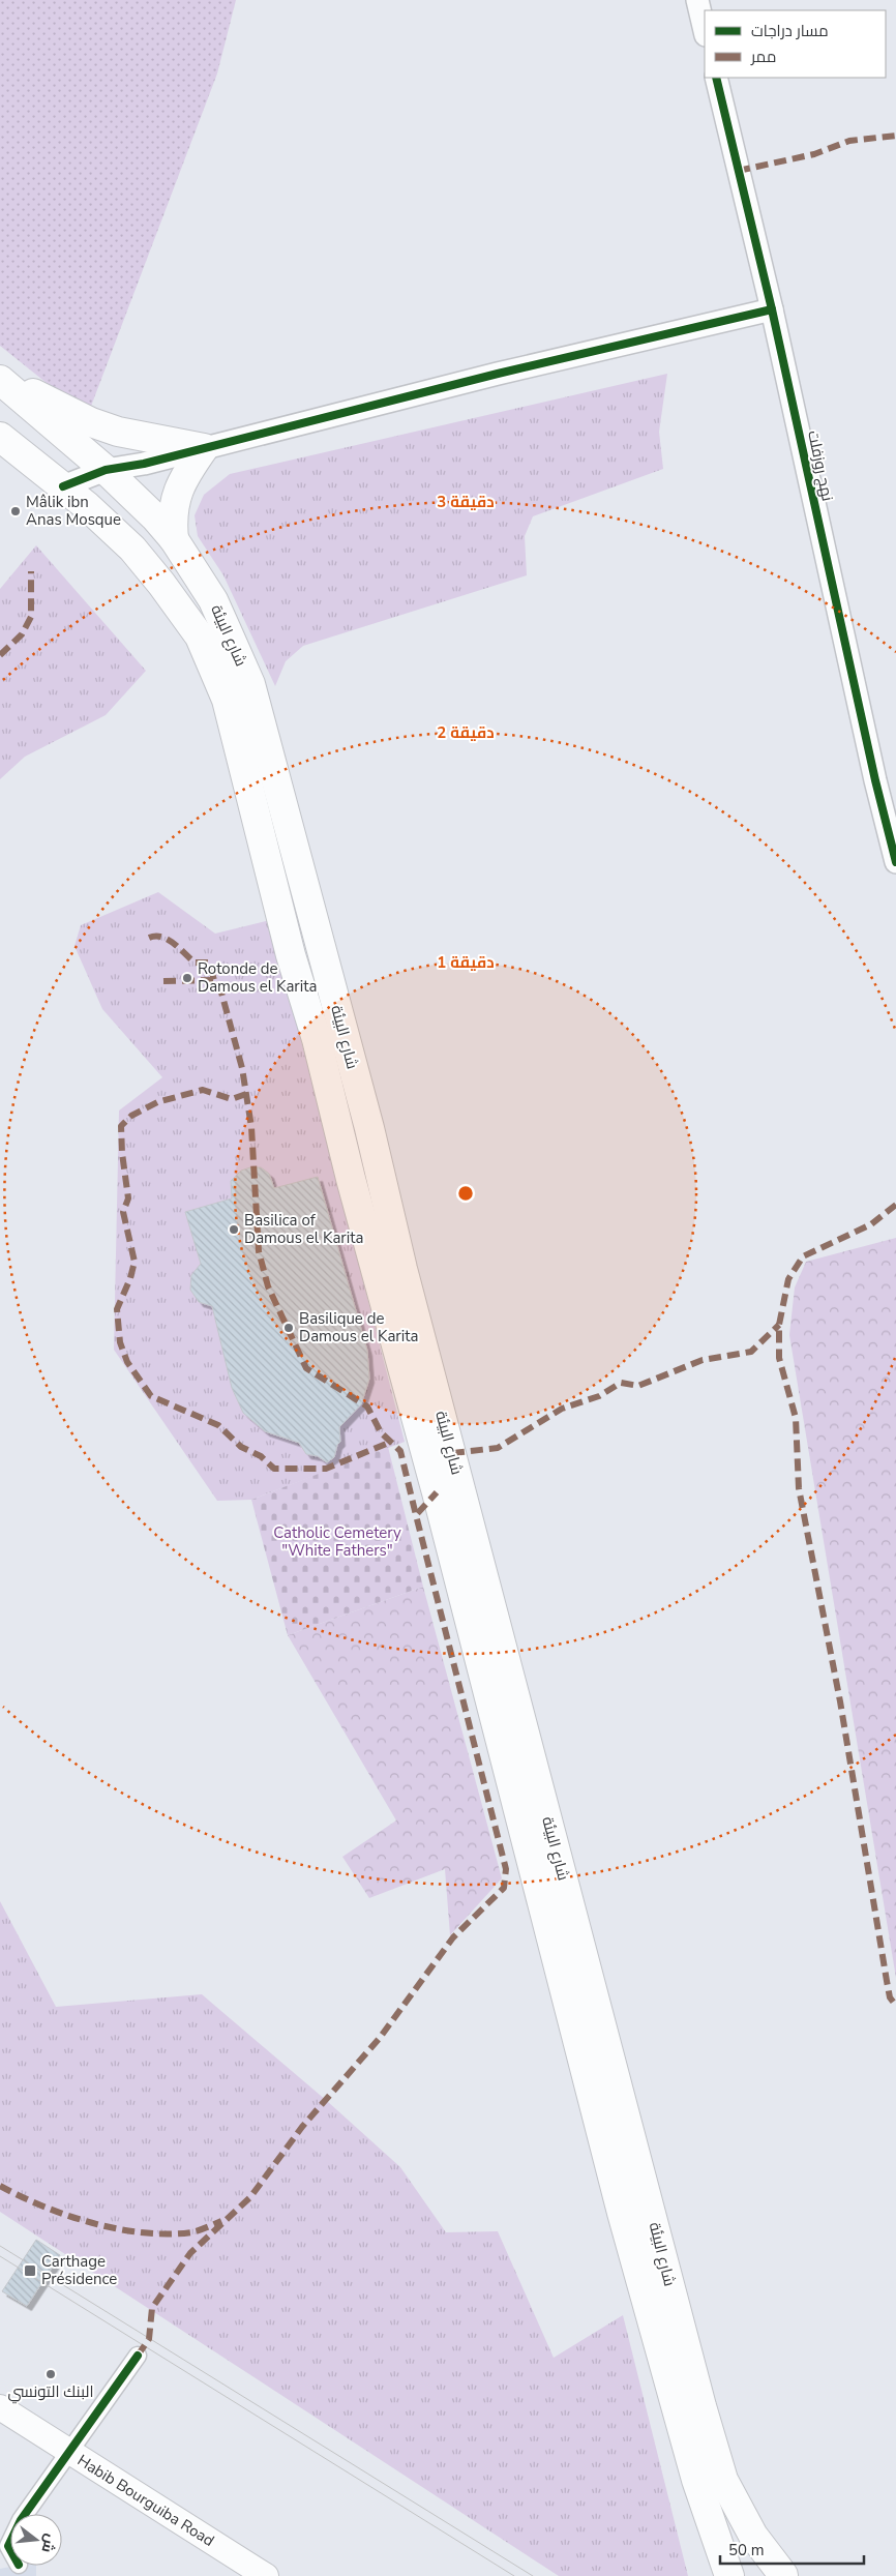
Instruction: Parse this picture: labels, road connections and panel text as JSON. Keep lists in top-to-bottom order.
{
  "streets": {
    "highway": ["شارع البيئة"],
    "main road": ["Habib Bourguiba Road"],
    "street": ["نهج روزفلت"]
  },
  "parks": ["Catholic Cemetery \"White Fathers\""],
  "places": {
    "other": [
      "Mâlik ibn Anas Mosque",
      "Rotonde de Damous el Karita",
      "Basilica of Damous el Karita",
      "Basilique de Damous el Karita",
      "البنك التونسي"
    ],
    "transit": ["Carthage Présidence"]
  },
  "legend": ["مسار دراجات", "ممر"],
  "scale_bar": "50 m",
  "north": "right",
  "rings": ["3 دقيقة", "2 دقيقة", "1 دقيقة"]
}
